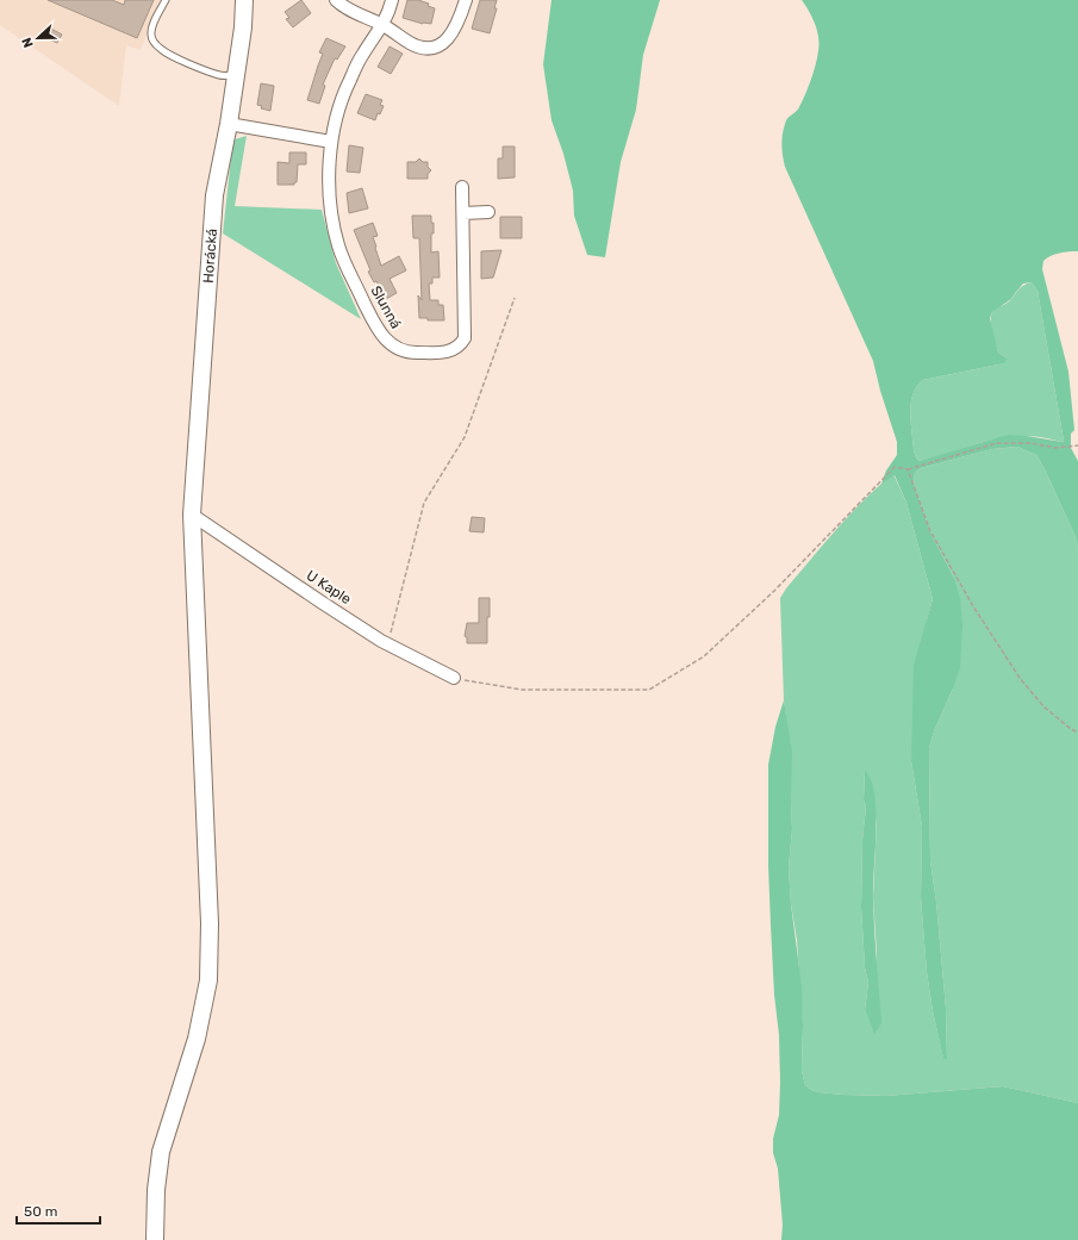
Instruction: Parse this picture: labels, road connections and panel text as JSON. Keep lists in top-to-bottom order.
{
  "streets": {
    "street": ["Horácká", "Slunná", "U Kaple"]
  },
  "crossings": [
    ["Horácká", "U Kaple"]
  ],
  "scale_bar": "50 m",
  "north": "left"
}
